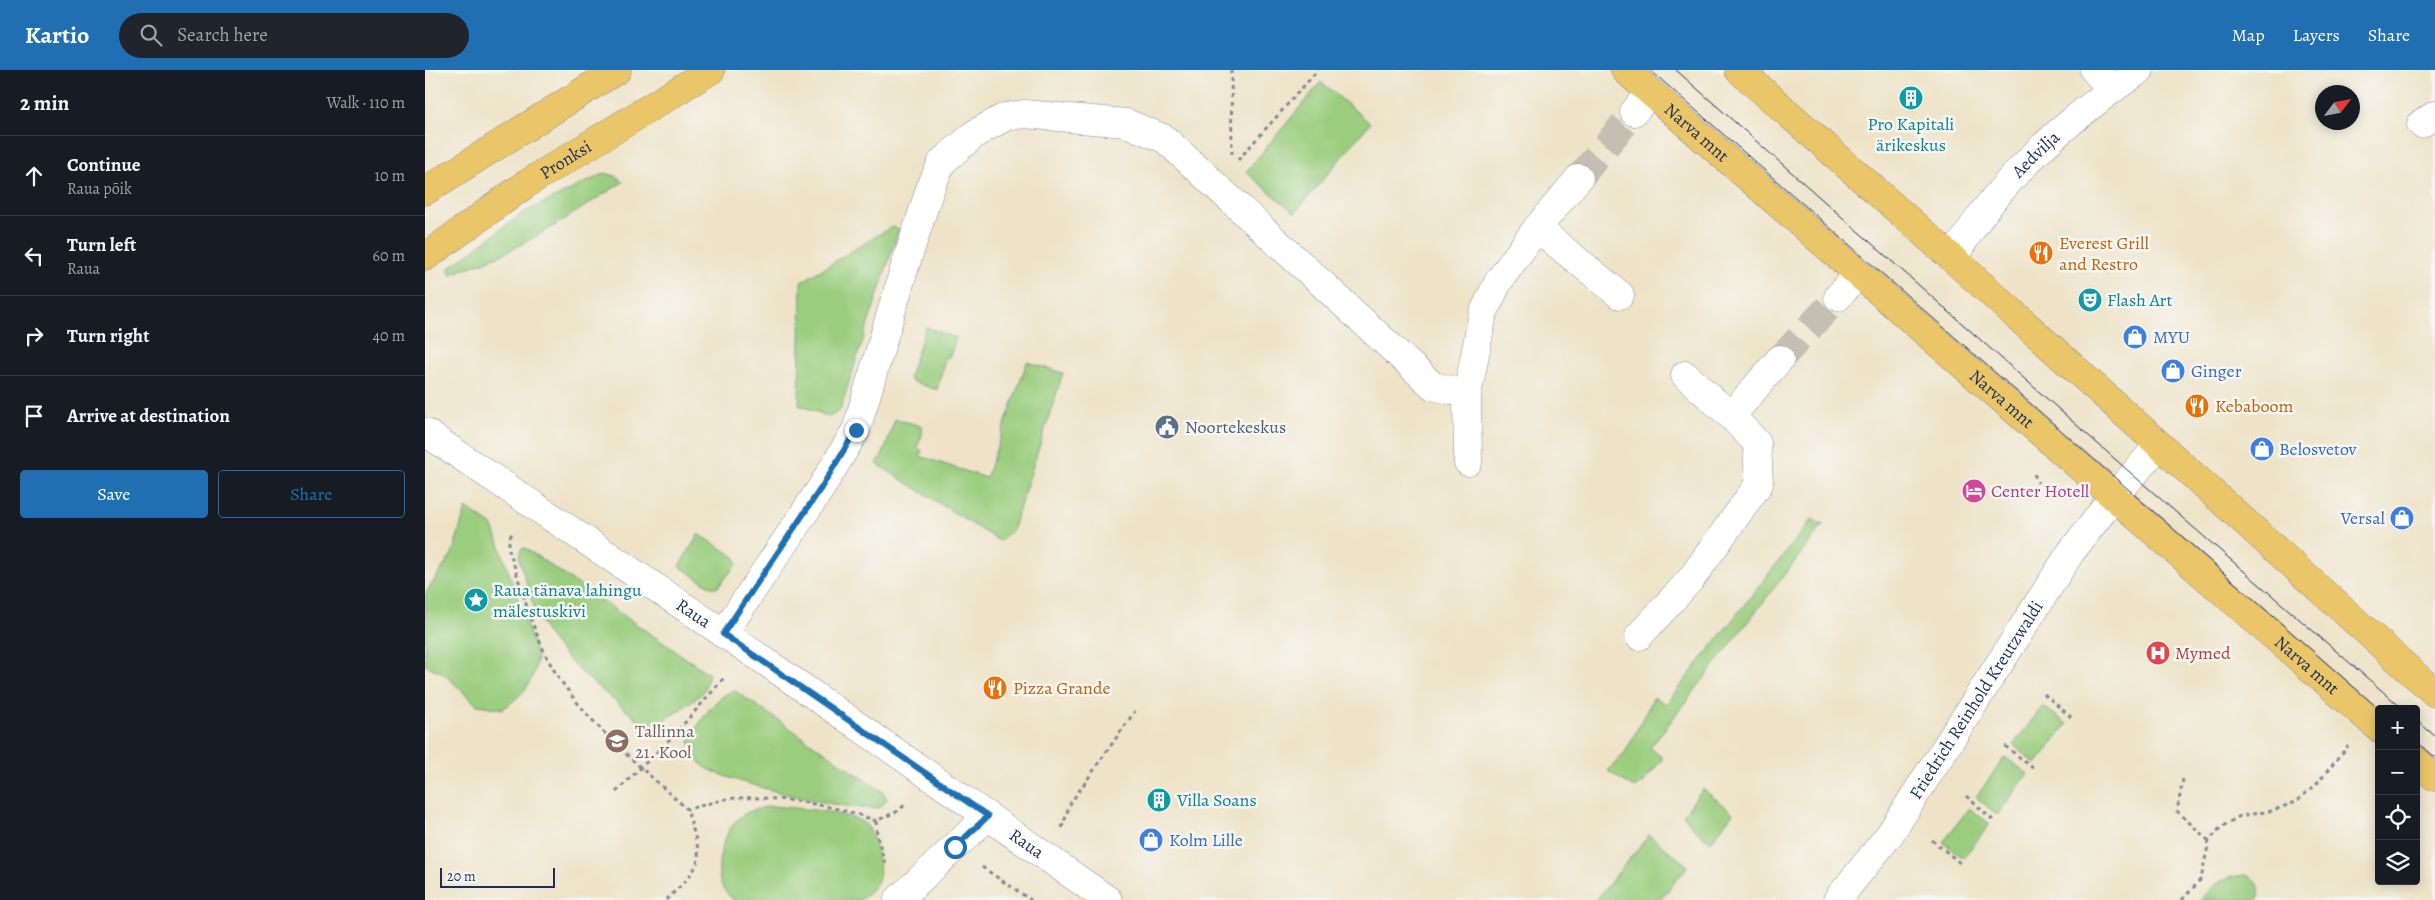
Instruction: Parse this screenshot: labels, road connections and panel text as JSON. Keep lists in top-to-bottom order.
{
  "streets": {
    "main road": ["Narva mnt", "Pronksi"],
    "street": ["Aedvilja", "Raua", "Friedrich Reinhold Kreutzwaldi"]
  },
  "crossings": [
    ["Narva mnt", "Friedrich Reinhold Kreutzwaldi"]
  ],
  "places": {
    "building": ["Pro Kapitali ärikeskus", "Villa Soans"],
    "restaurant": ["Everest Grill and Restro", "Kebaboom", "Pizza Grande"],
    "theatre": ["Flash Art"],
    "shop": [
      "MYU",
      "Ginger",
      "Belosvetov",
      "Versal",
      "Kolm Lille"
    ],
    "public building": ["Noortekeskus"],
    "hotel": ["Center Hotell"],
    "place": ["Raua tänava lahingu mälestuskivi"],
    "hospital": ["Mymed"],
    "school or university": ["Tallinna 21. Kool"]
  },
  "scale_bar": "20 m",
  "north": "top right",
  "page": {
    "header": "Kartio",
    "search": "Search here",
    "nav": ["Map", "Layers", "Share"],
    "heading": ["2 min", "Walk · 110 m"],
    "list": [
      ["Continue", "Raua põik", "10 m"],
      ["Turn left", "Raua", "60 m"],
      ["Turn right", "40 m"],
      "Arrive at destination"
    ],
    "buttons": ["Save", "Share"],
    "map_buttons": ["+", "−"],
    "scale": "20 m"
  }
}
